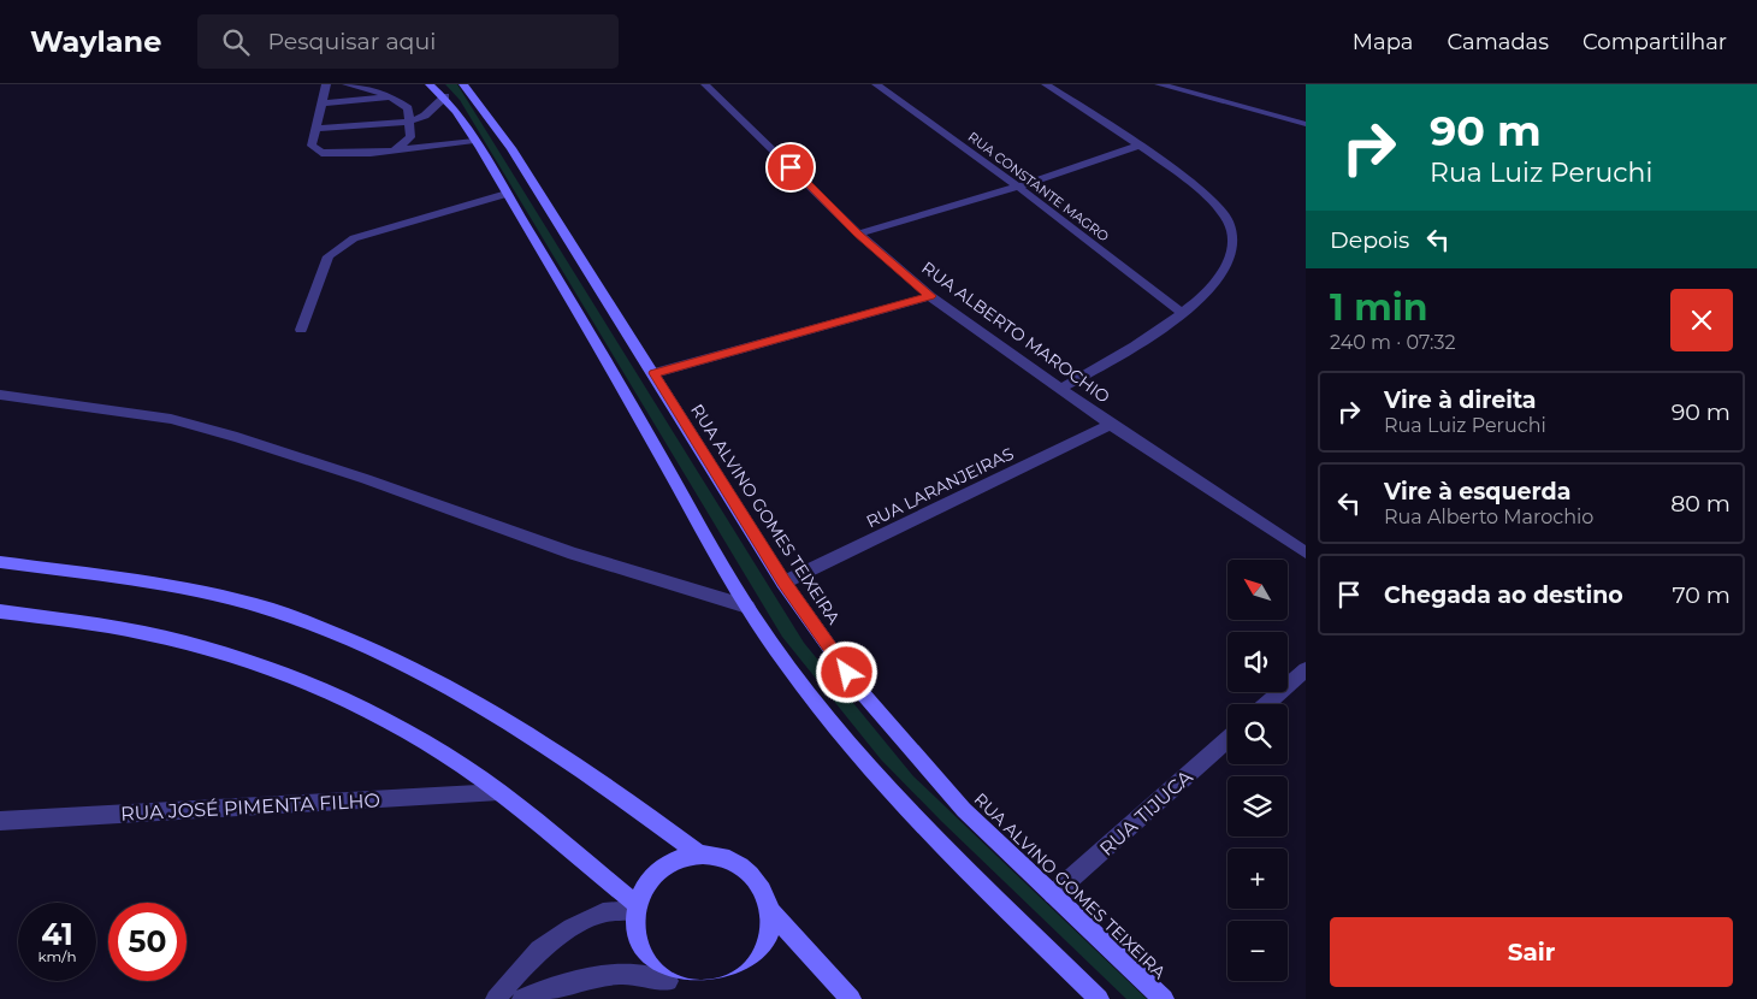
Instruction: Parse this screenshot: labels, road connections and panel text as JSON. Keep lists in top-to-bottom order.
{
  "streets": {
    "main road": ["RUA ALVINO GOMES TEIXEIRA"],
    "street": [
      "RUA CONSTANTE MAGRO",
      "RUA ALBERTO MAROCHIO",
      "RUA LARANJEIRAS",
      "RUA JOSÉ PIMENTA FILHO",
      "RUA TIJUCA"
    ]
  },
  "crossings": [
    ["RUA ALBERTO MAROCHIO", "RUA LARANJEIRAS"],
    ["RUA LARANJEIRAS", "RUA ALVINO GOMES TEIXEIRA"],
    ["RUA ALVINO GOMES TEIXEIRA", "RUA TIJUCA"]
  ],
  "north": "top left",
  "page": {
    "header": "Waylane",
    "search": "Pesquisar aqui",
    "nav": ["Mapa", "Camadas", "Compartilhar"],
    "turn": ["90 m", "Rua Luiz Peruchi"],
    "then": "Depois",
    "heading": ["1 min", "240 m · 07:32"],
    "list": [
      {
        "name": "Vire à direita",
        "note": "Rua Luiz Peruchi",
        "value": "90 m"
      },
      {
        "name": "Vire à esquerda",
        "note": "Rua Alberto Marochio",
        "value": "80 m"
      },
      {
        "name": "Chegada ao destino",
        "value": "70 m"
      }
    ],
    "map_buttons": ["+", "−"],
    "speed": "41 km/h",
    "limit": "50",
    "buttons": "Sair"
  }
}
